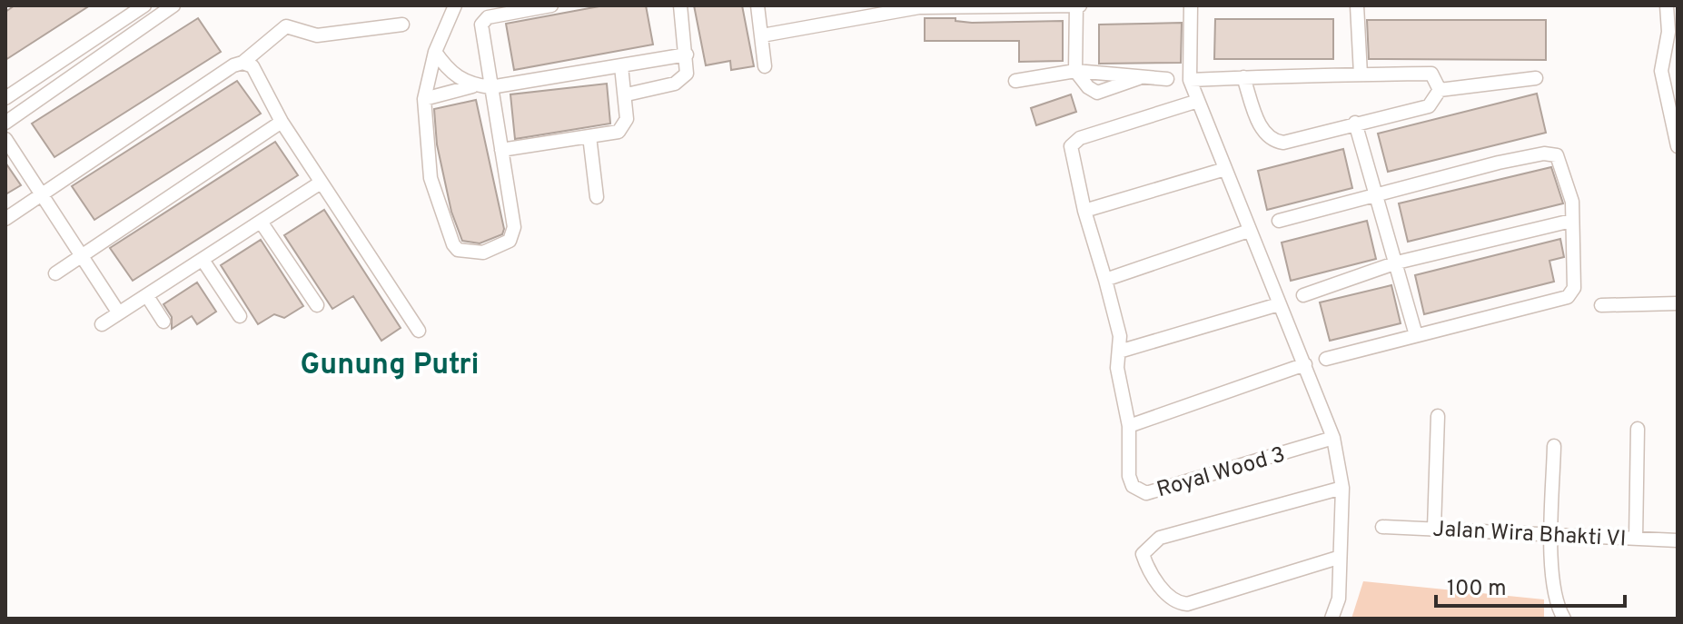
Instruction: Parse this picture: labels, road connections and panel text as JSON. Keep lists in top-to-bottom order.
{
  "streets": {
    "street": ["Royal Wood 3", "Jalan Wira Bhakti VI"]
  },
  "districts": ["Gunung Putri"],
  "scale_bar": "100 m"
}
